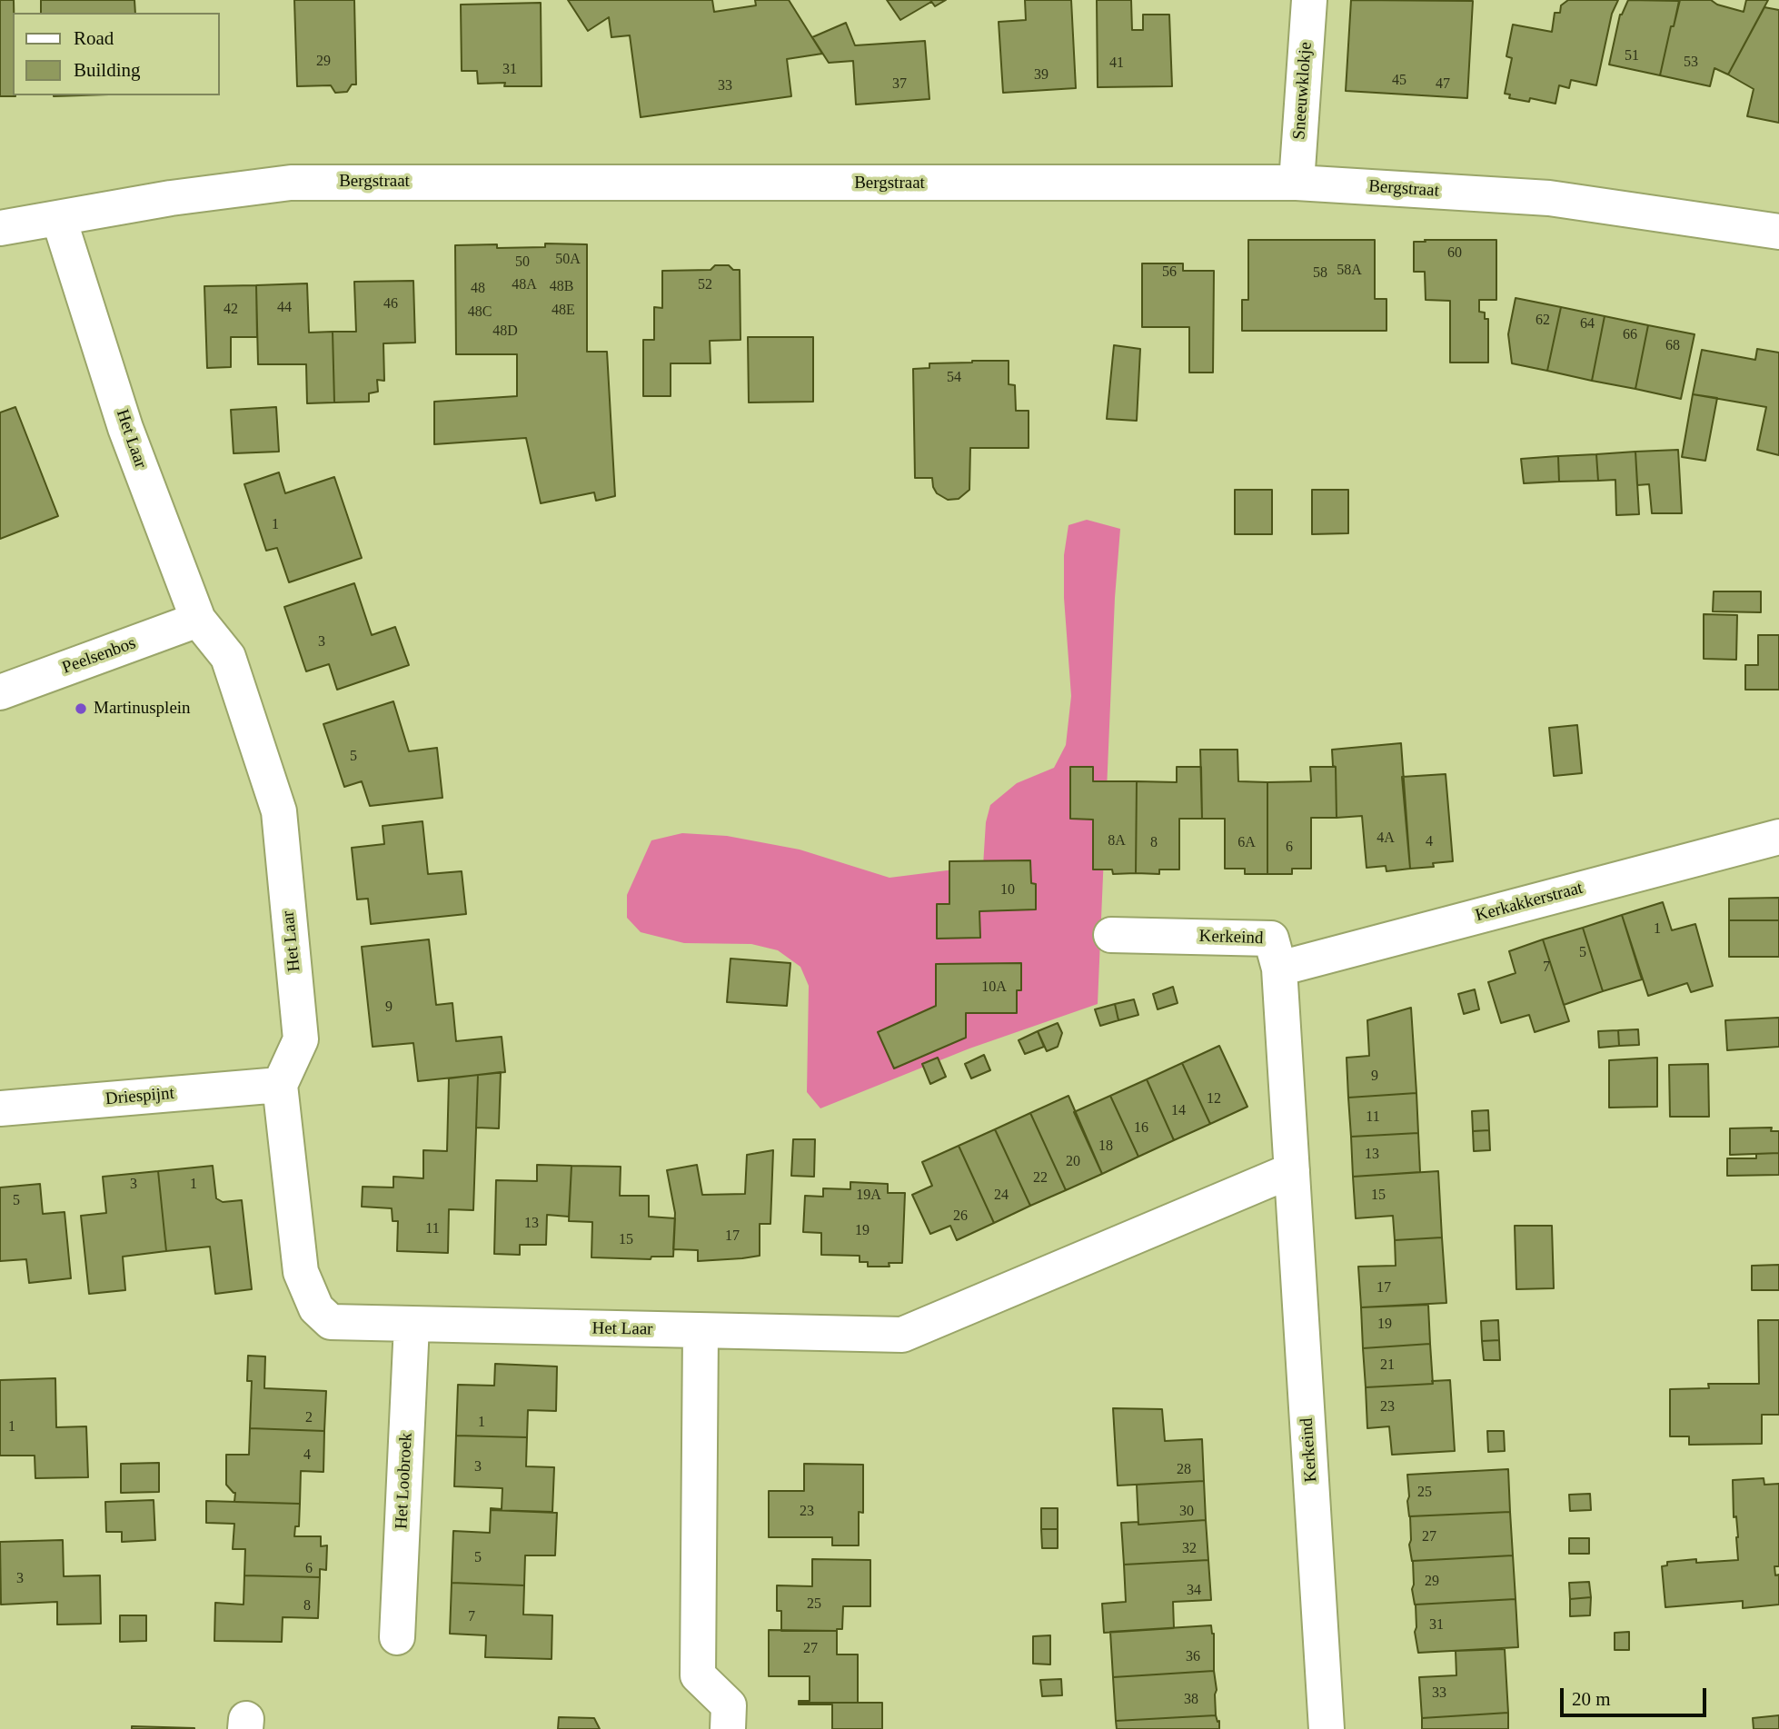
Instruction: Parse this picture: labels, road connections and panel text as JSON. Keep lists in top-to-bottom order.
{
  "streets": {
    "street": [
      "Sneeuwklokje",
      "Bergstraat",
      "Het Laar",
      "Peelsenbos",
      "Kerkakkerstraat",
      "Kerkeind",
      "Driespijnt",
      "Het Loobroek"
    ]
  },
  "crossings": [
    ["Sneeuwklokje", "Bergstraat"],
    ["Bergstraat", "Het Laar"],
    ["Het Laar", "Peelsenbos"],
    ["Het Laar", "Kerkeind"],
    ["Het Laar", "Driespijnt"],
    ["Het Laar", "Het Loobroek"],
    ["Kerkakkerstraat", "Kerkeind"]
  ],
  "places": ["Martinusplein"],
  "house_numbers": [
    "51",
    "29",
    "53",
    "41",
    "31",
    "39",
    "45",
    "37",
    "47",
    "33",
    "60",
    "50A",
    "50",
    "58A",
    "56",
    "58",
    "48A",
    "52",
    "48B",
    "48",
    "46",
    "44",
    "42",
    "48E",
    "48C",
    "62",
    "64",
    "48D",
    "66",
    "68",
    "54",
    "1",
    "3",
    "5",
    "4A",
    "8A",
    "4",
    "8",
    "6A",
    "6",
    "10",
    "1",
    "5",
    "7",
    "10A",
    "9",
    "9",
    "12",
    "14",
    "11",
    "16",
    "18",
    "13",
    "20",
    "22",
    "3",
    "1",
    "19A",
    "24",
    "15",
    "5",
    "26",
    "13",
    "11",
    "19",
    "17",
    "15",
    "17",
    "19",
    "21",
    "23",
    "2",
    "1",
    "1",
    "4",
    "3",
    "28",
    "25",
    "23",
    "30",
    "27",
    "32",
    "5",
    "6",
    "3",
    "29",
    "34",
    "25",
    "8",
    "7",
    "31",
    "27",
    "36",
    "33",
    "38"
  ],
  "legend": ["Road", "Building"],
  "scale_bar": "20 m"
}
